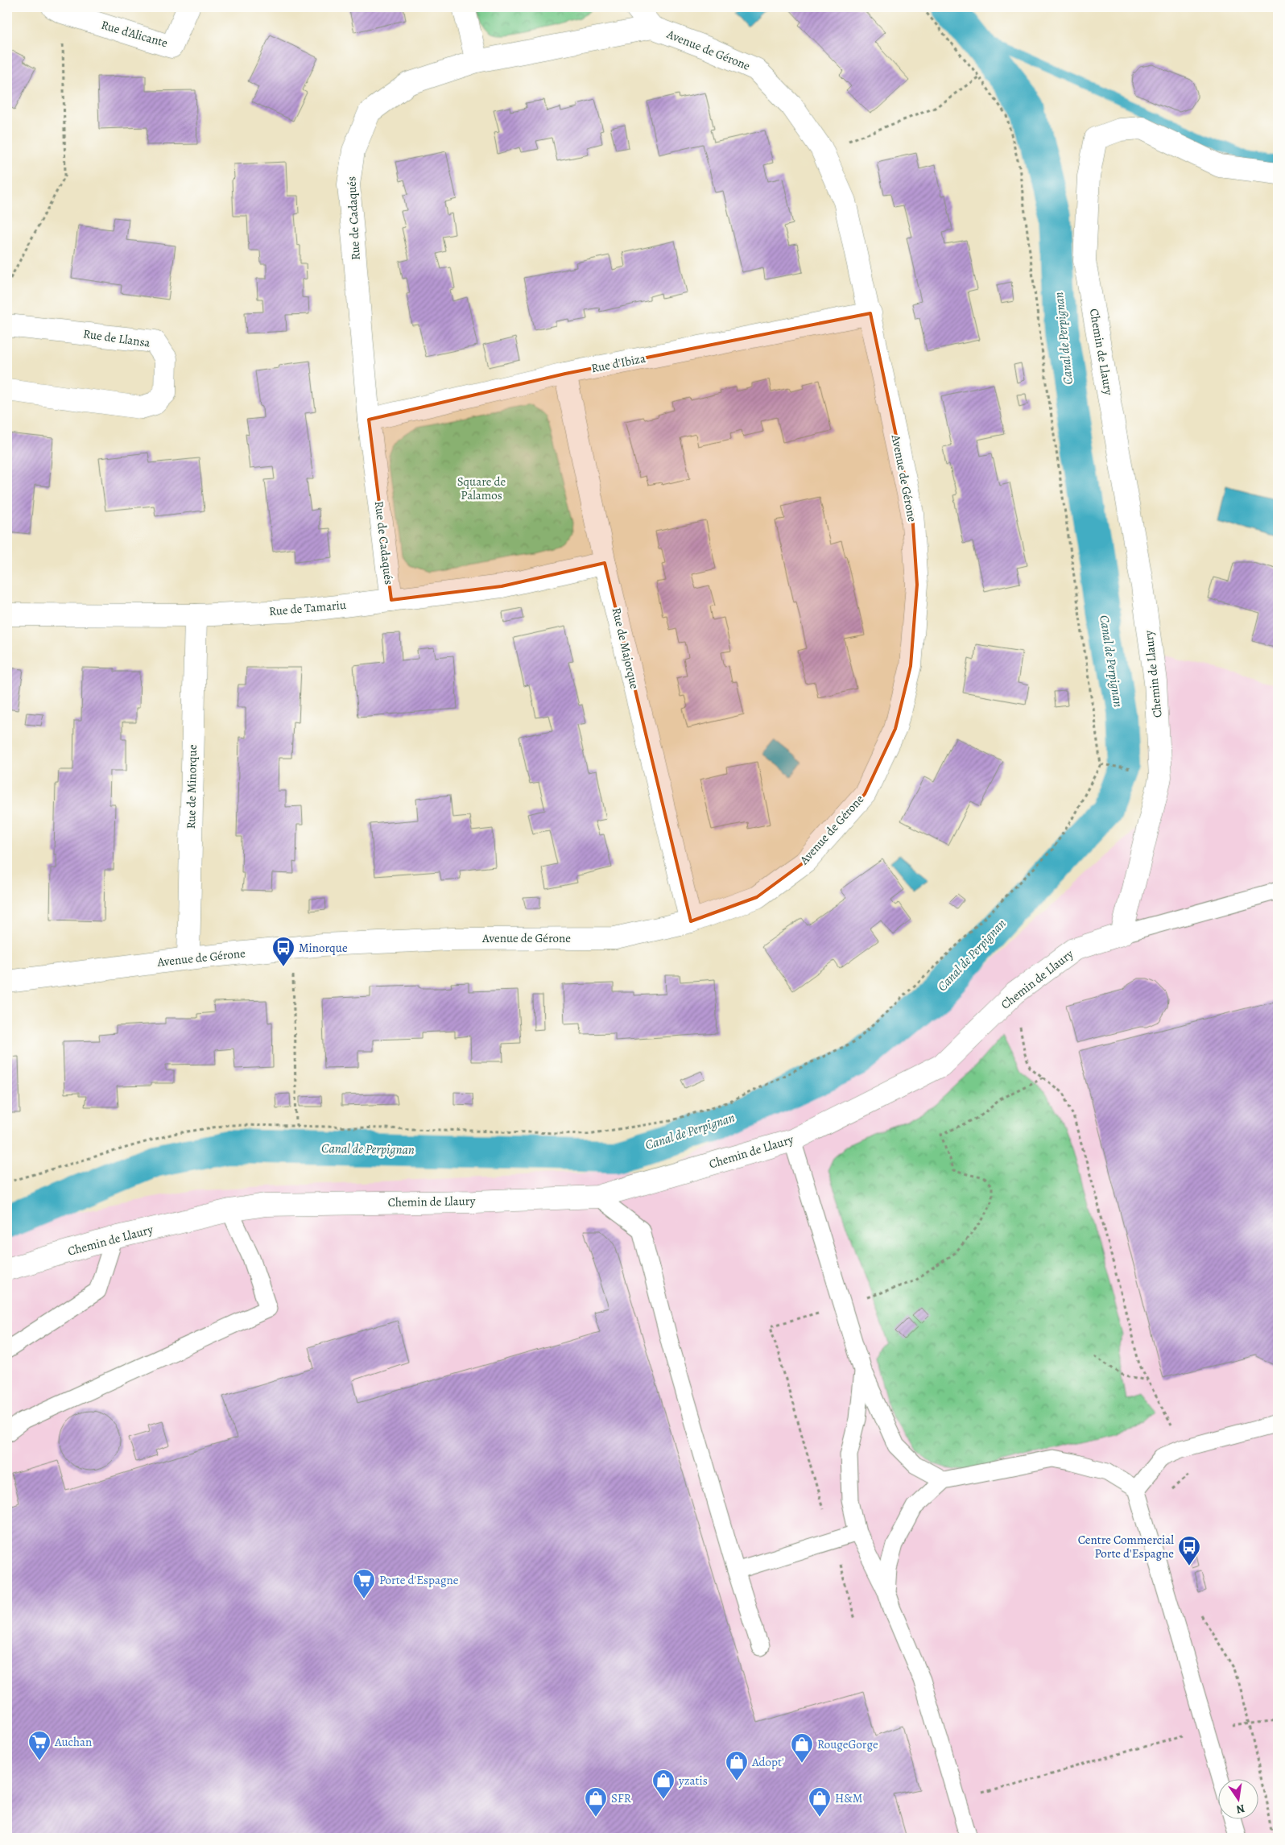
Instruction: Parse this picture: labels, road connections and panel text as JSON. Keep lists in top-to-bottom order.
{
  "streets": {
    "street": [
      "Rue d'Alicante",
      "Avenue de Gérone",
      "Rue de Cadaqués",
      "Rue de Llansa",
      "Chemin de Llaury",
      "Rue d'Ibiza",
      "Rue de Tamariu",
      "Rue de Majorque",
      "Rue de Minorque"
    ]
  },
  "crossings": [
    ["Avenue de Gérone", "Rue de Cadaqués"],
    ["Avenue de Gérone", "Rue d'Ibiza"],
    ["Avenue de Gérone", "Rue de Majorque"],
    ["Avenue de Gérone", "Rue de Minorque"],
    ["Rue de Cadaqués", "Rue d'Ibiza"],
    ["Rue de Cadaqués", "Rue de Tamariu"],
    ["Rue d'Ibiza", "Rue de Majorque"],
    ["Rue de Tamariu", "Rue de Majorque"],
    ["Rue de Tamariu", "Rue de Minorque"]
  ],
  "water": ["Canal de Perpignan"],
  "parks": ["Square de Palamos"],
  "places": {
    "bus stop": ["Minorque", "Centre Commercial Porte d'Espagne"],
    "supermarket": ["Porte d'Espagne", "Auchan"],
    "shop": [
      "RougeGorge",
      "Adopt'",
      "yzatis",
      "SFR",
      "H&M"
    ]
  },
  "north": "bottom"
}
